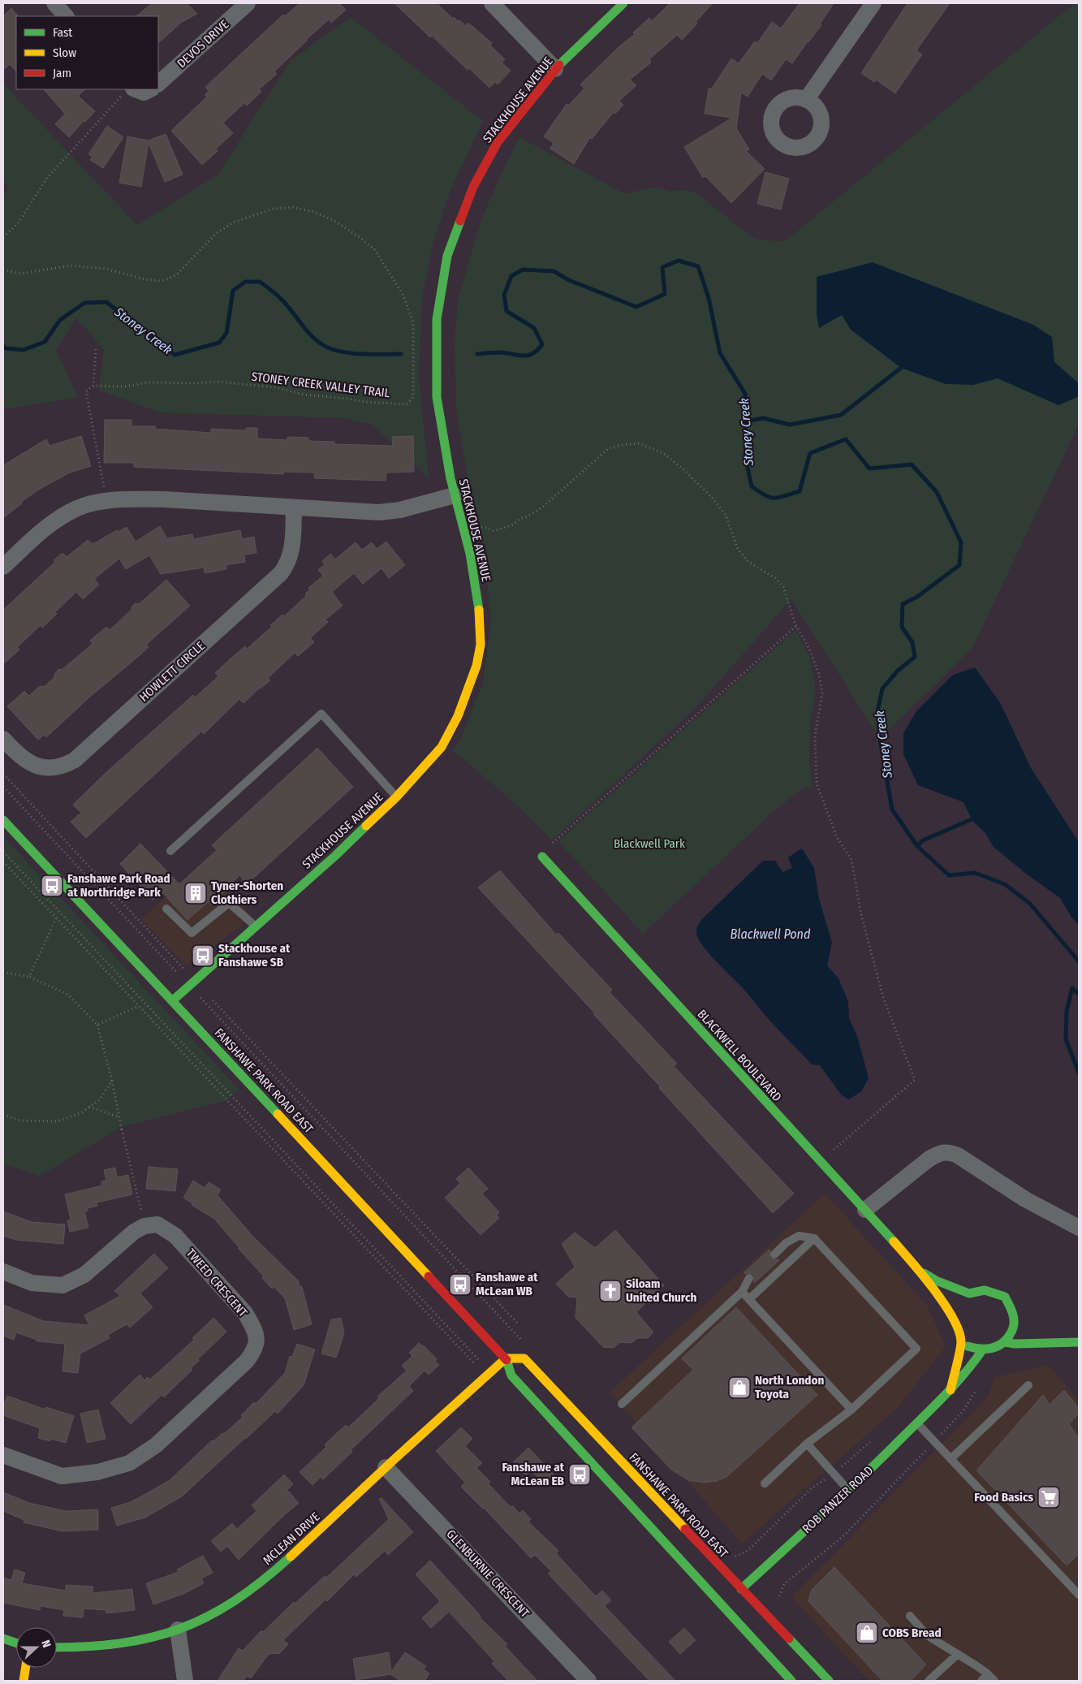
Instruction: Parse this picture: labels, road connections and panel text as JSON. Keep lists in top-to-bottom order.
{
  "streets": {
    "street": [
      "DEVOS DRIVE",
      "STACKHOUSE AVENUE",
      "HOWLETT CIRCLE",
      "BLACKWELL BOULEVARD",
      "FANSHAWE PARK ROAD EAST",
      "TWEED CRESCENT",
      "ROB PANZER ROAD",
      "MCLEAN DRIVE",
      "GLENBURNIE CRESCENT"
    ],
    "path": ["STONEY CREEK VALLEY TRAIL"]
  },
  "crossings": [
    ["STACKHOUSE AVENUE", "FANSHAWE PARK ROAD EAST"],
    ["BLACKWELL BOULEVARD", "ROB PANZER ROAD"],
    ["FANSHAWE PARK ROAD EAST", "ROB PANZER ROAD"],
    ["FANSHAWE PARK ROAD EAST", "MCLEAN DRIVE"],
    ["MCLEAN DRIVE", "GLENBURNIE CRESCENT"]
  ],
  "water": ["Stoney Creek", "Blackwell Pond"],
  "parks": ["Blackwell Park"],
  "places": {
    "bus stop": [
      "Fanshawe Park Road at Northridge Park",
      "Stackhouse at Fanshawe SB",
      "Fanshawe at McLean WB",
      "Fanshawe at McLean EB"
    ],
    "building": ["Tyner-Shorten Clothiers"],
    "church": ["Siloam United Church"],
    "shop": ["North London Toyota", "COBS Bread"],
    "supermarket": ["Food Basics"]
  },
  "legend": ["Fast", "Slow", "Jam"],
  "north": "right"
}
